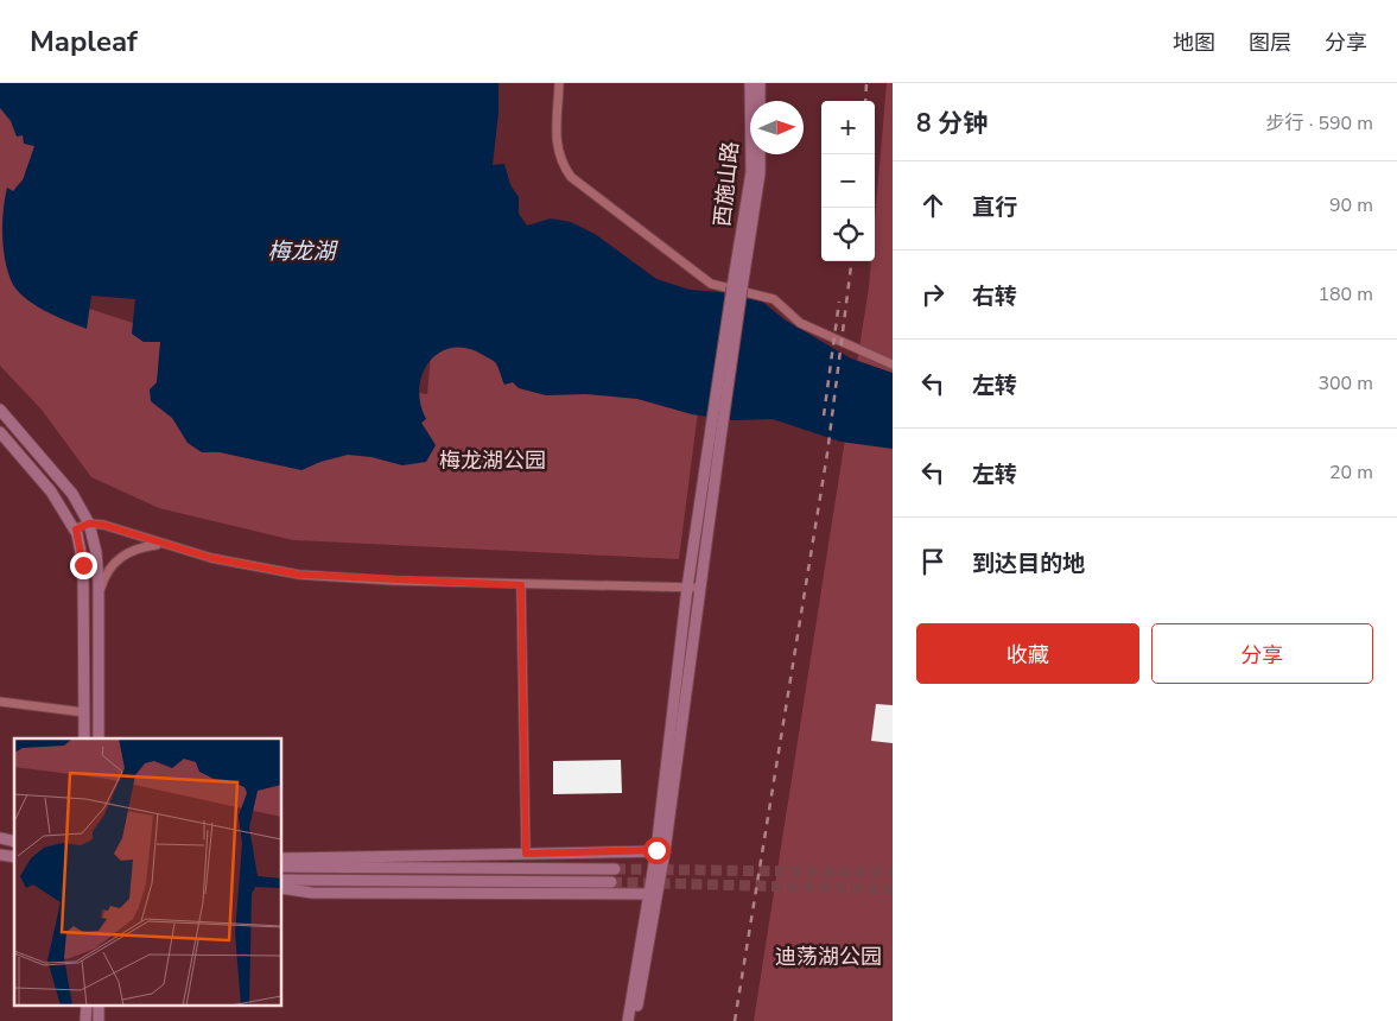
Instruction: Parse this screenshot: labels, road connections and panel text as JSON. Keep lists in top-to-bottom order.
{
  "streets": {
    "main road": ["西施山路"]
  },
  "water": ["梅龙湖"],
  "parks": ["梅龙湖公园", "迪荡湖公园"],
  "north": "right",
  "page": {
    "header": "Mapleaf",
    "nav": ["地图", "图层", "分享"],
    "heading": ["8 分钟", "步行 · 590 m"],
    "map_buttons": ["+", "−"],
    "list": [
      ["直行", "90 m"],
      ["右转", "180 m"],
      ["左转", "300 m"],
      ["左转", "20 m"],
      "到达目的地"
    ],
    "buttons": ["收藏", "分享"]
  }
}
